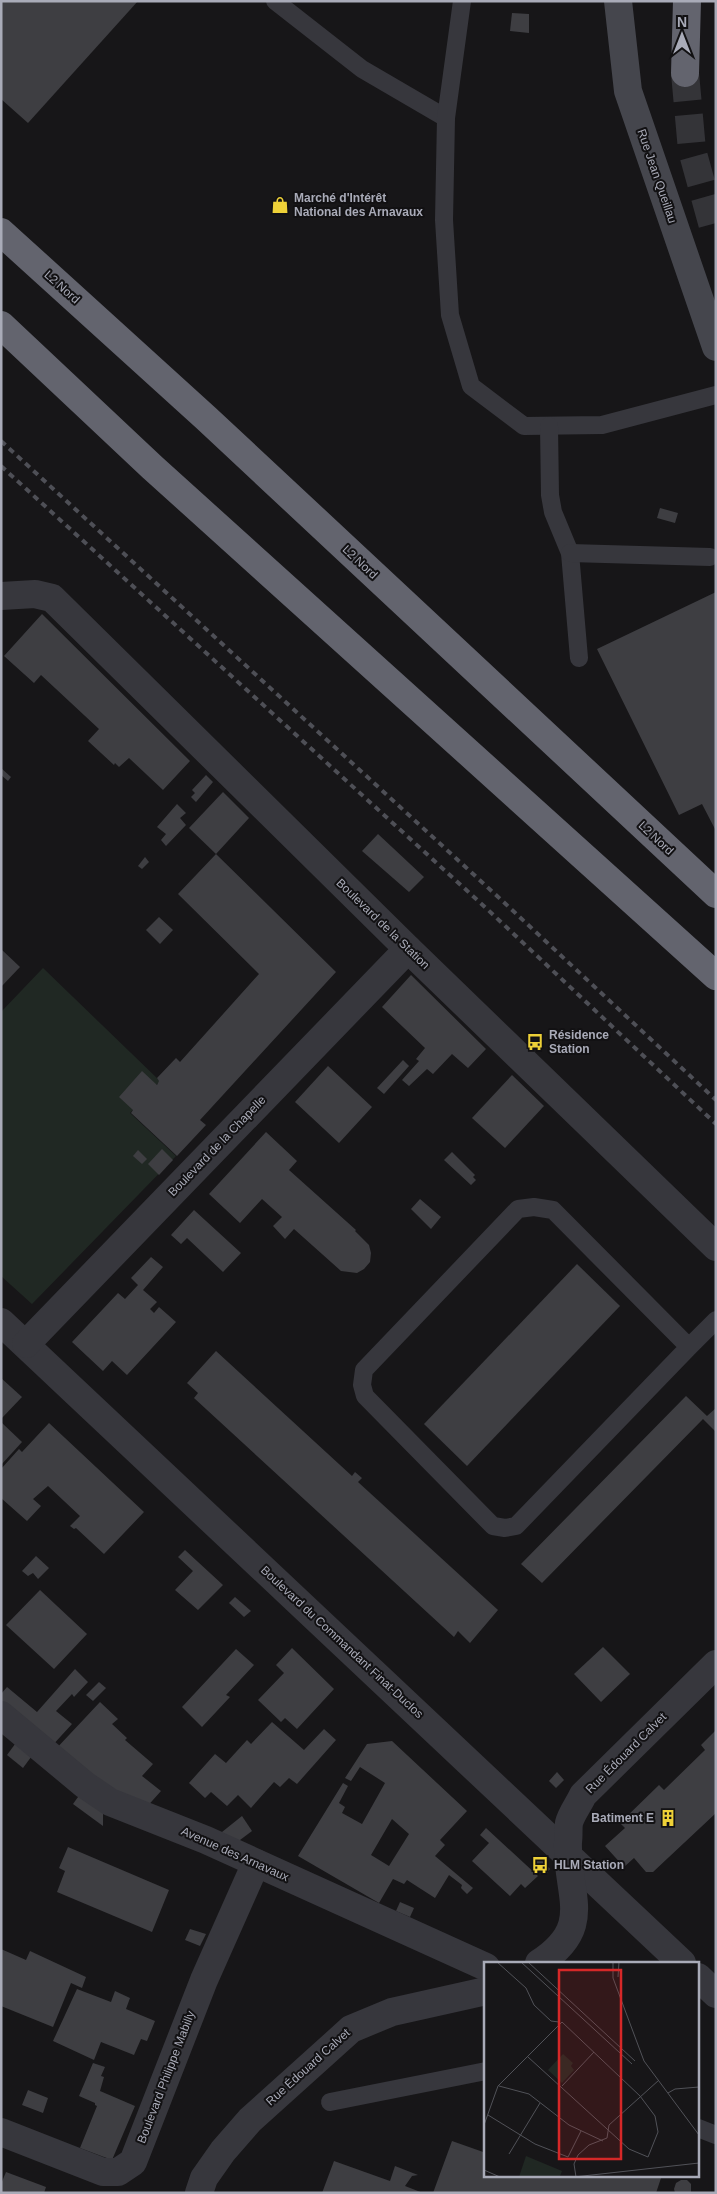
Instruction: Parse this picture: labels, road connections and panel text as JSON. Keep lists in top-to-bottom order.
{
  "streets": {
    "highway": ["L2 Nord"],
    "main road": ["Rue Jean Queillau"],
    "street": [
      "Boulevard de la Station",
      "Boulevard de la Chapelle",
      "Boulevard du Commandant Finat-Duclos",
      "Rue Édouard Calvet",
      "Avenue des Arnavaux",
      "Boulevard Philippe Mabilly"
    ]
  },
  "crossings": [
    ["Boulevard de la Station", "Boulevard de la Chapelle"],
    ["Boulevard de la Chapelle", "Boulevard du Commandant Finat-Duclos"],
    ["Boulevard du Commandant Finat-Duclos", "Rue Édouard Calvet"],
    ["Avenue des Arnavaux", "Boulevard Philippe Mabilly"]
  ],
  "places": {
    "shop": ["Marché d'Intérêt National des Arnavaux"],
    "bus stop": ["Résidence Station", "HLM Station"],
    "building": ["Batiment E"]
  },
  "north": "top"
}
